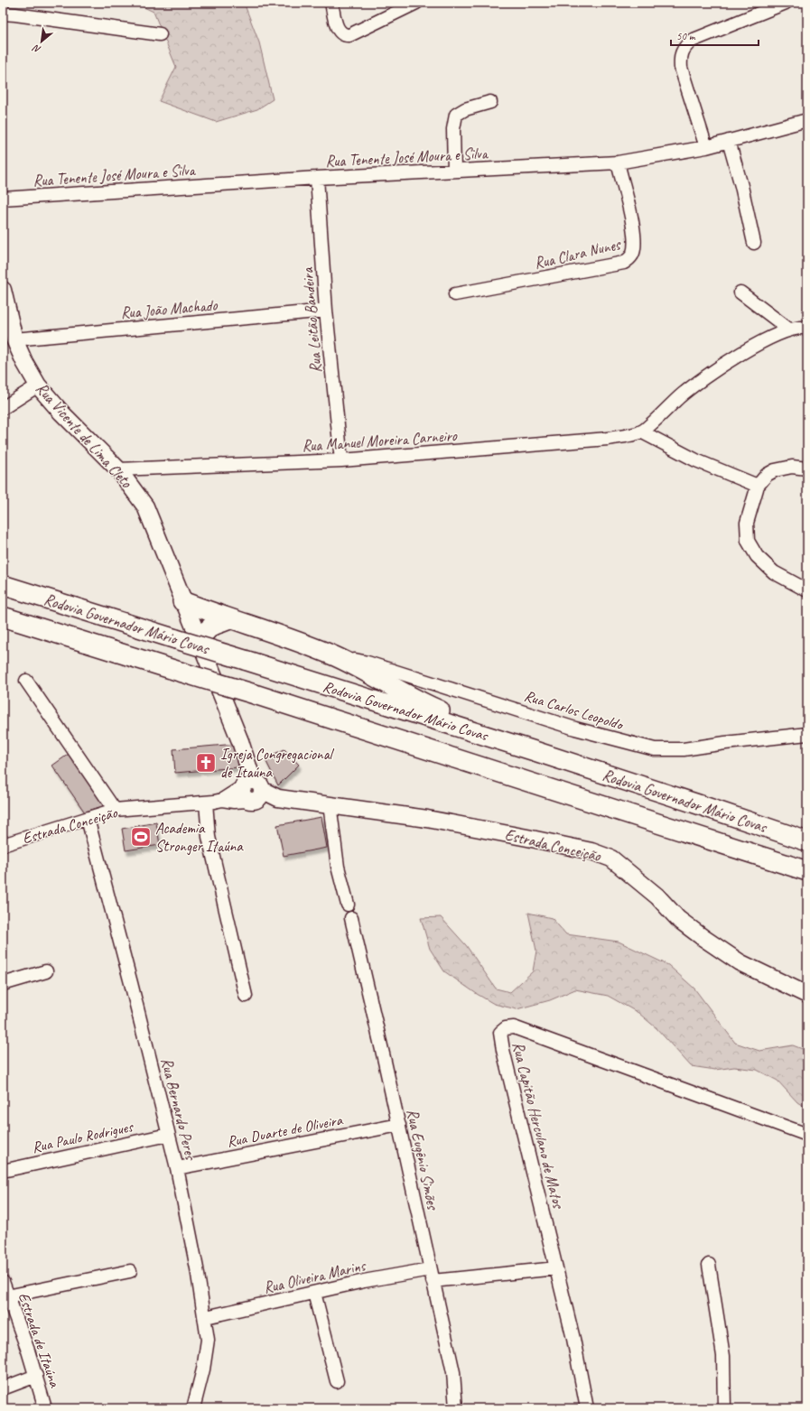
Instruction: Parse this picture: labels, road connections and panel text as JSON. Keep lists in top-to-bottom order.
{
  "streets": {
    "highway": ["Rodovia Governador Mário Covas"],
    "main road": ["Rua Vicente de Lima Cleto", "Estrada Conceição"],
    "street": [
      "Rua Tenente José Moura e Silva",
      "Rua Clara Nunes",
      "Rua João Machado",
      "Rua Leitão Bandeira",
      "Rua Manuel Moreira Carneiro",
      "Rua Carlos Leopoldo",
      "Rua Bernardo Peres",
      "Rua Capitão Herculano de Matos",
      "Rua Duarte de Oliveira",
      "Rua Paulo Rodrigues",
      "Rua Eugênio Simões",
      "Rua Oliveira Marins",
      "Estrada de Itaúna"
    ]
  },
  "crossings": [
    ["Rua Tenente José Moura e Silva", "Rua Clara Nunes"],
    ["Rua Tenente José Moura e Silva", "Rua Leitão Bandeira"],
    ["Rua João Machado", "Rua Leitão Bandeira"],
    ["Rua João Machado", "Rua Vicente de Lima Cleto"],
    ["Rua Leitão Bandeira", "Rua Manuel Moreira Carneiro"],
    ["Rua Vicente de Lima Cleto", "Rua Manuel Moreira Carneiro"],
    ["Rua Vicente de Lima Cleto", "Estrada Conceição"],
    ["Estrada Conceição", "Rua Bernardo Peres"],
    ["Rua Bernardo Peres", "Rua Duarte de Oliveira"],
    ["Rua Bernardo Peres", "Rua Paulo Rodrigues"],
    ["Rua Bernardo Peres", "Rua Oliveira Marins"],
    ["Rua Capitão Herculano de Matos", "Rua Oliveira Marins"],
    ["Rua Duarte de Oliveira", "Rua Eugênio Simões"],
    ["Rua Eugênio Simões", "Rua Oliveira Marins"]
  ],
  "places": {
    "church": ["Igreja Congregacional de Itaúna"],
    "sports": ["Academia Stronger Itaúna"]
  },
  "scale_bar": "50 m",
  "north": "bottom left"
}
